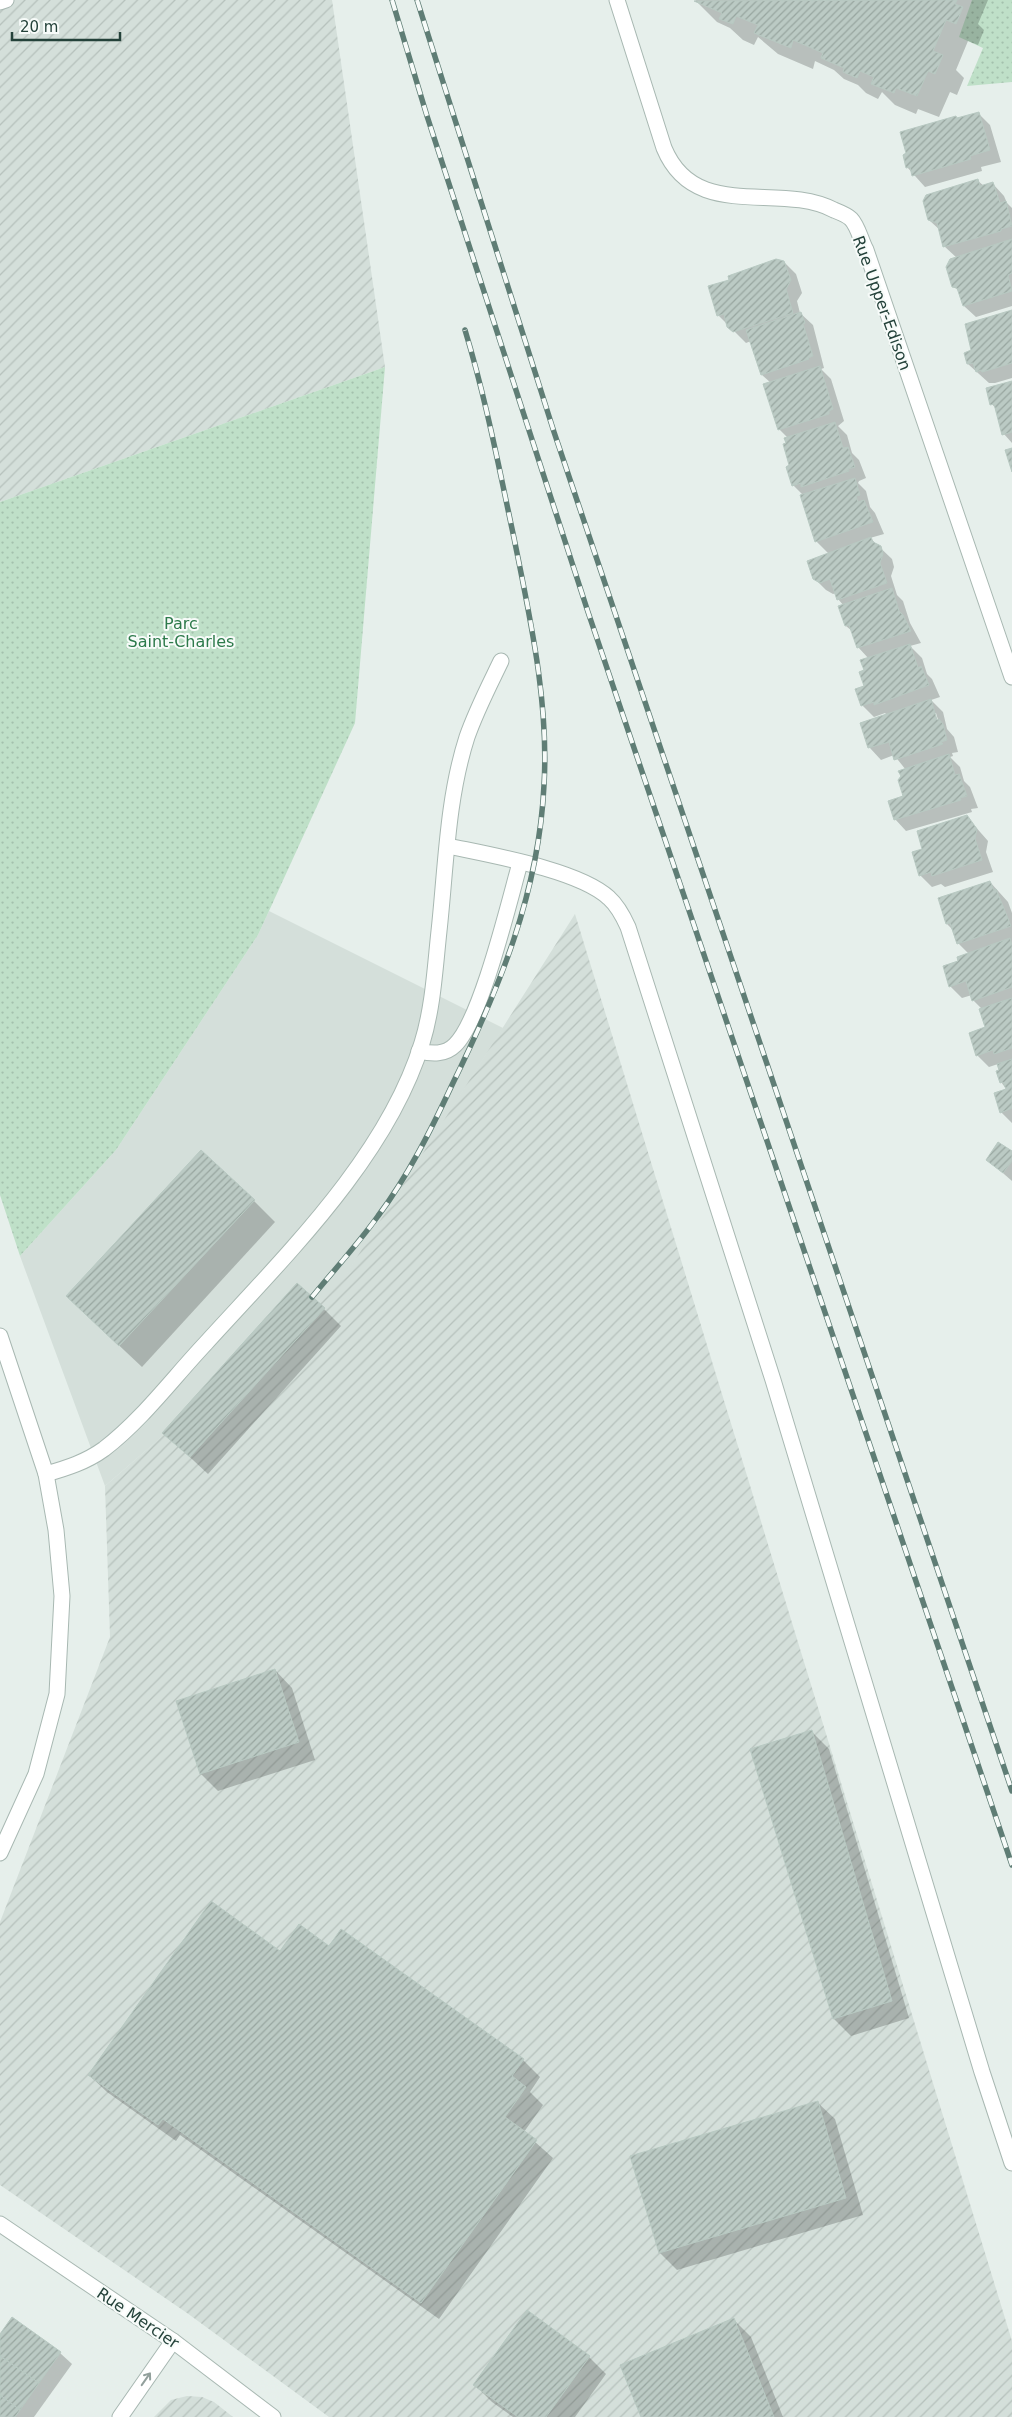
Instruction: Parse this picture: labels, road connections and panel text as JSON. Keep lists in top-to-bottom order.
{
  "streets": {
    "street": ["Rue Upper-Edison", "Rue Mercier"]
  },
  "parks": ["Parc Saint-Charles"],
  "scale_bar": "20 m"
}
